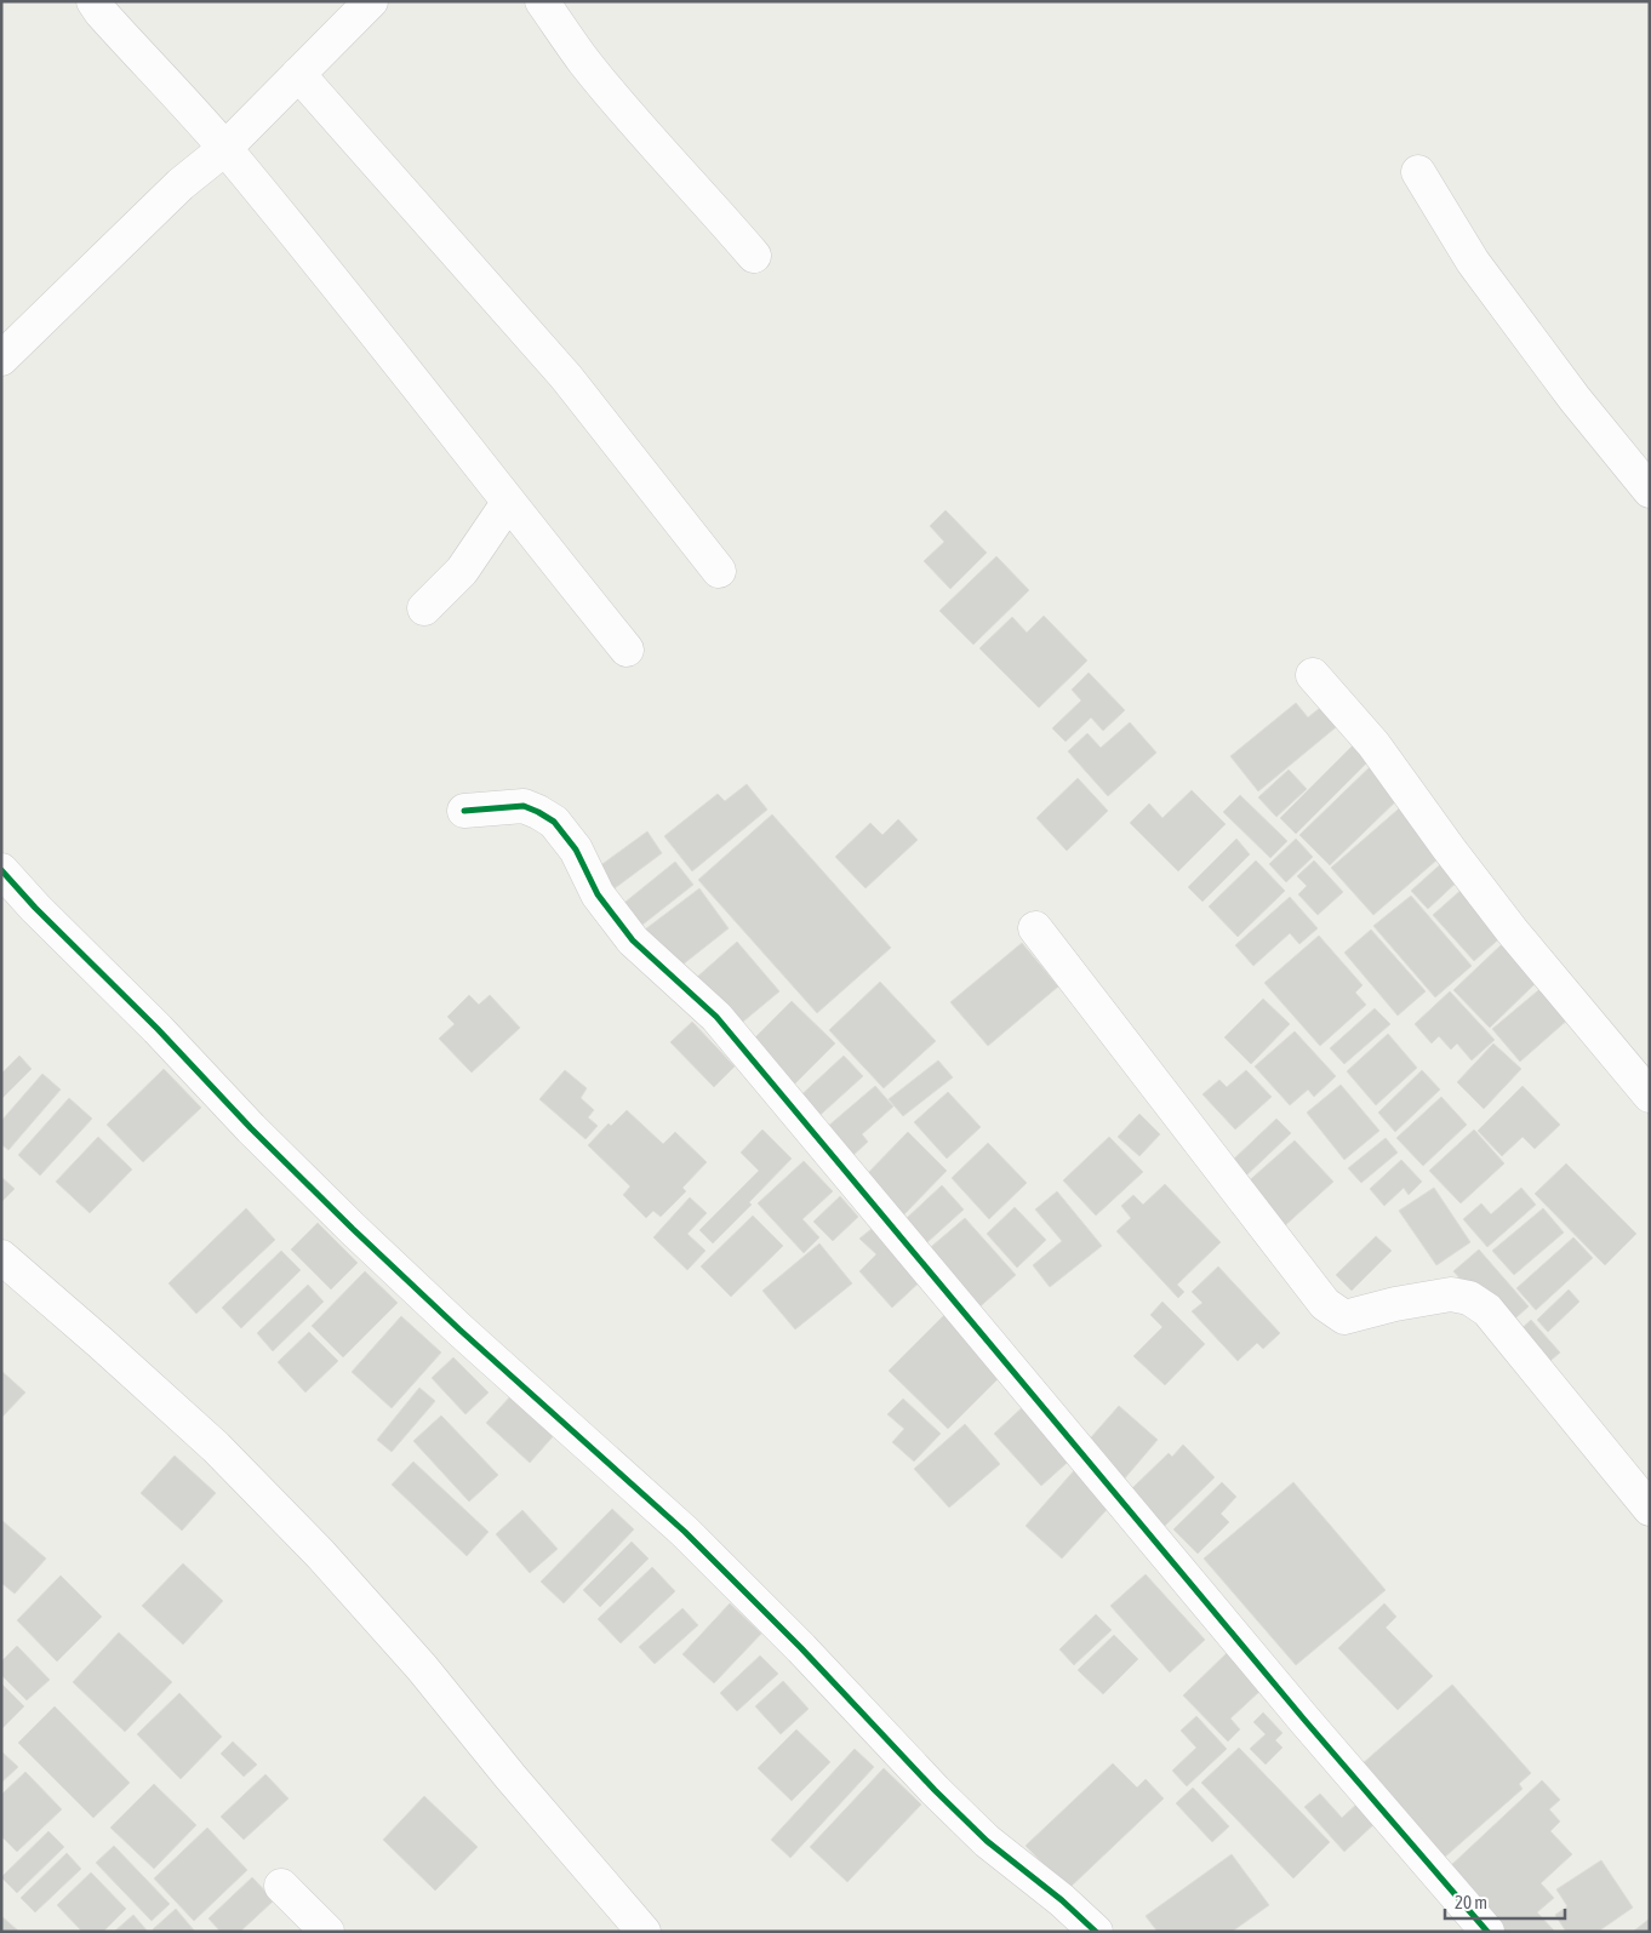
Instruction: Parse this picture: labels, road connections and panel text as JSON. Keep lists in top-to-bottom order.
{
  "scale_bar": "20 m"
}
